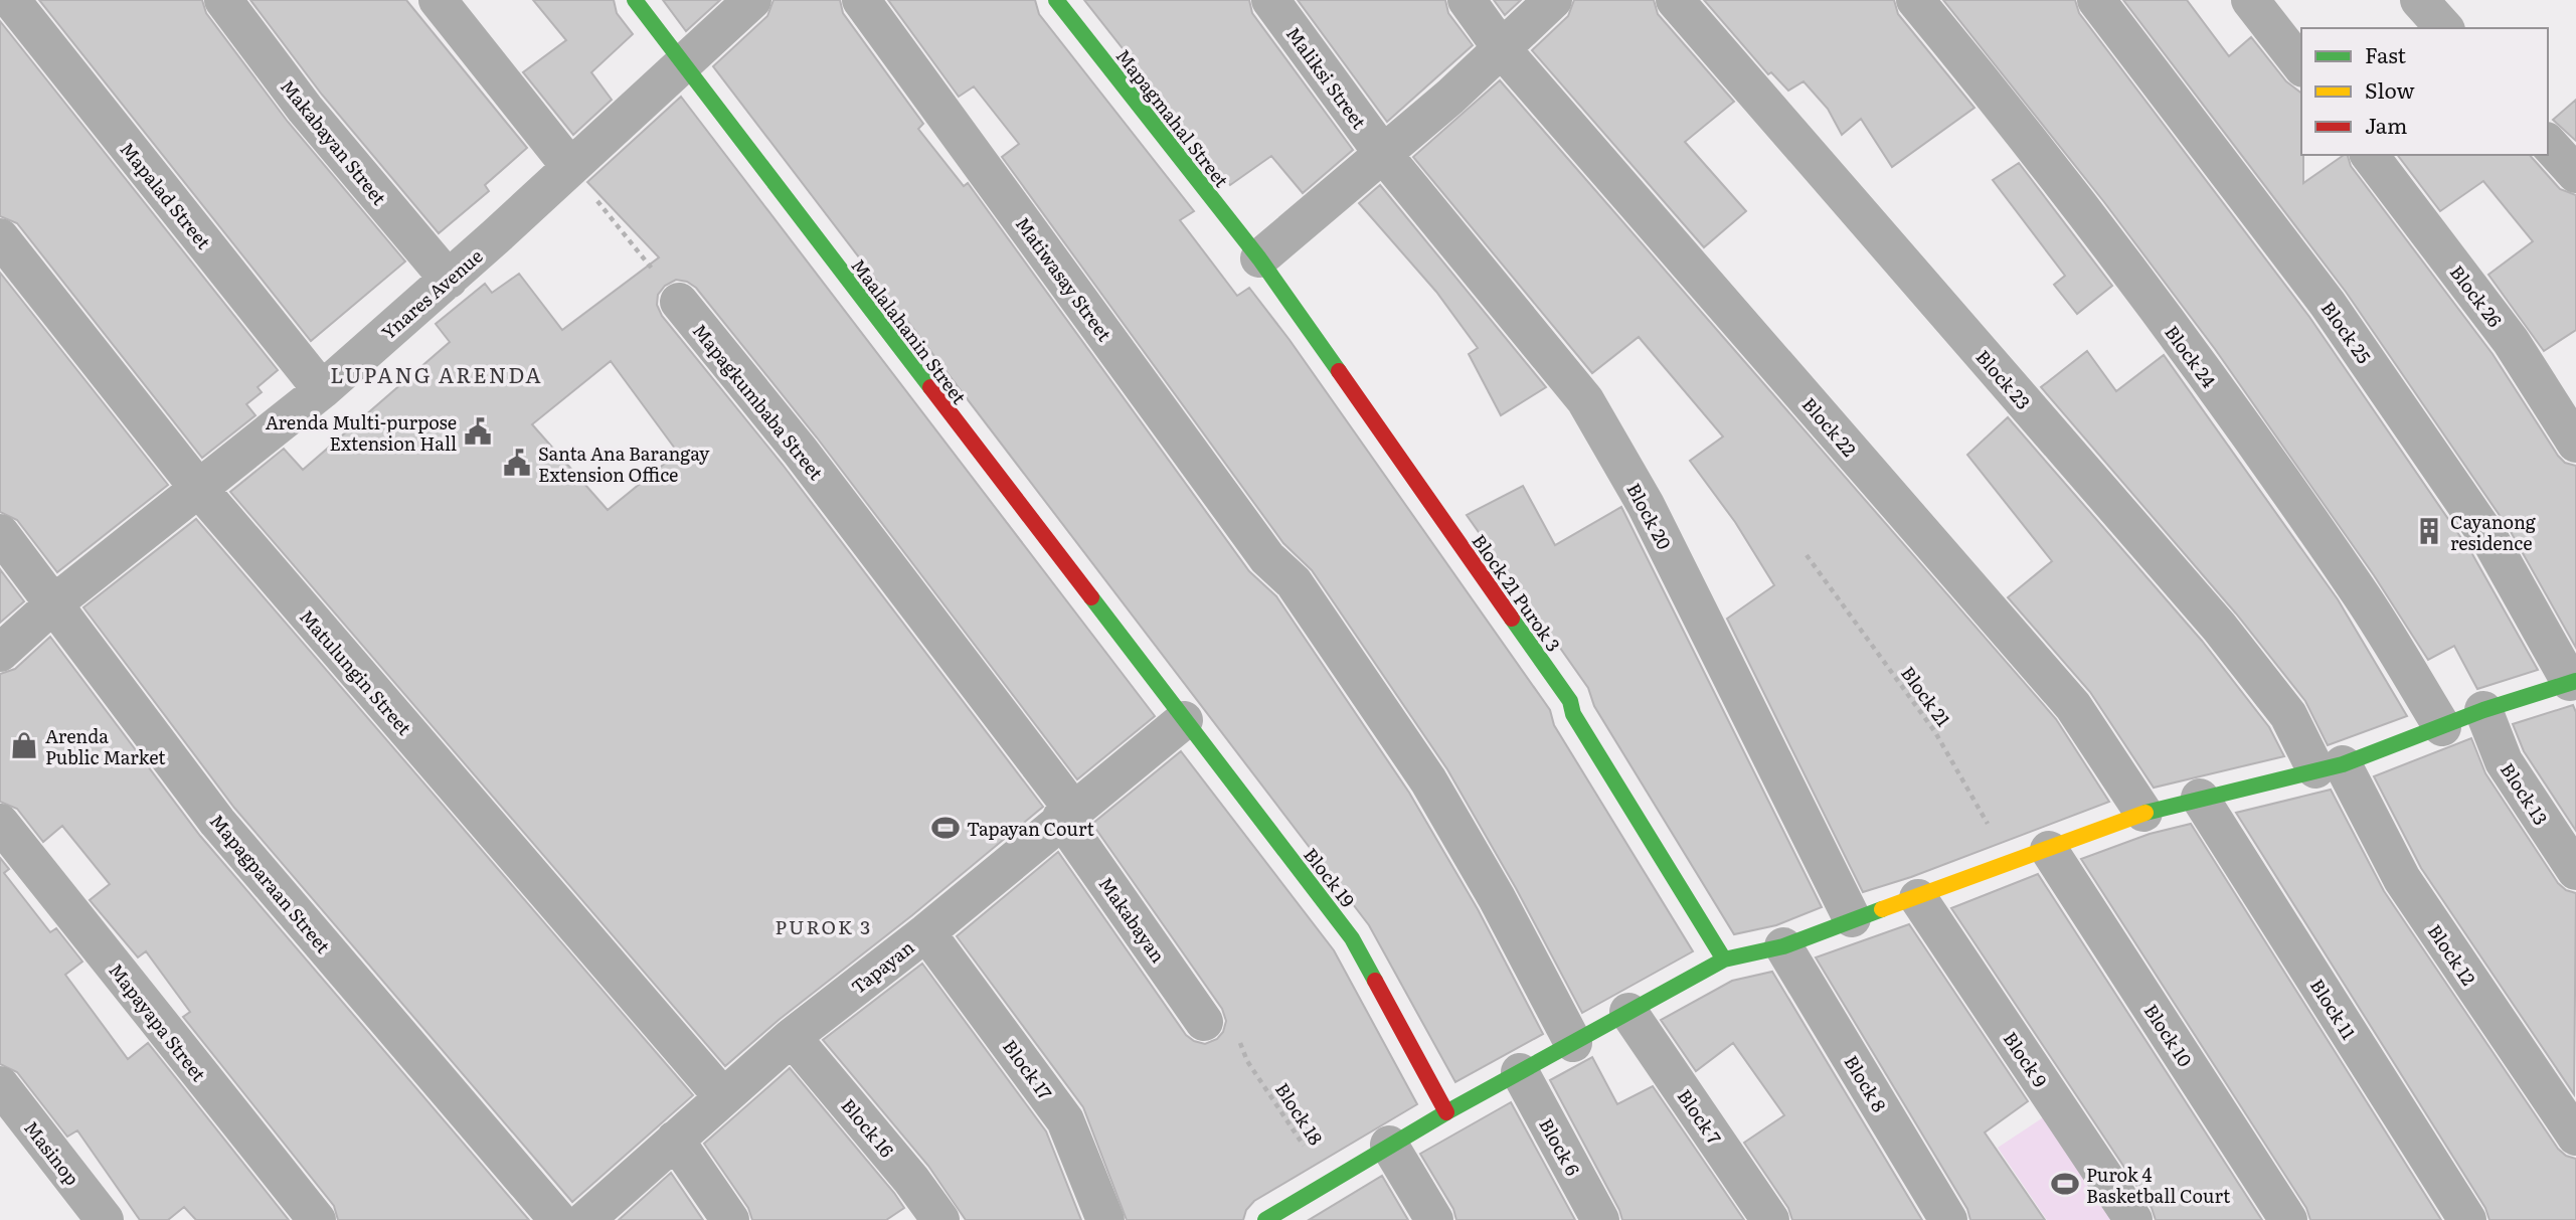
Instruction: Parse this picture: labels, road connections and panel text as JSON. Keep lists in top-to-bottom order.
{
  "streets": {
    "street": [
      "Maliksi Street",
      "Mapagmahal Street",
      "Makabayan Street",
      "Mapalad Street",
      "Matiwasay Street",
      "Ynares Avenue",
      "Block 26",
      "Maalalahanin Street",
      "Block 25",
      "Block 24",
      "Block 23",
      "Mapagkumbaba Street",
      "Block 22",
      "Block 20",
      "Block 21 Purok 3",
      "Matulungin Street",
      "Block 13",
      "Block 19",
      "Mapagparaan Street",
      "Makabayan",
      "Block 12",
      "Tapayan",
      "Block 11",
      "Mapayapa Street",
      "Block 10",
      "Block 9",
      "Block 17",
      "Block 8",
      "Block 7",
      "Block 16",
      "Block 6",
      "Masinop"
    ],
    "path": ["Block 21", "Block 18"]
  },
  "crossings": [
    ["Maliksi Street", "Block 20"],
    ["Mapagmahal Street", "Block 21 Purok 3"],
    ["Makabayan Street", "Ynares Avenue"],
    ["Mapalad Street", "Ynares Avenue"],
    ["Ynares Avenue", "Maalalahanin Street"],
    ["Ynares Avenue", "Matulungin Street"],
    ["Ynares Avenue", "Mapagparaan Street"],
    ["Maalalahanin Street", "Block 19"],
    ["Block 23", "Block 12"],
    ["Mapagkumbaba Street", "Makabayan"],
    ["Mapagkumbaba Street", "Tapayan"],
    ["Matulungin Street", "Tapayan"],
    ["Block 19", "Tapayan"],
    ["Makabayan", "Tapayan"],
    ["Tapayan", "Block 17"],
    ["Tapayan", "Block 16"]
  ],
  "districts": ["LUPANG ARENDA", "PUROK 3"],
  "places": {
    "public building": ["Arenda Multi-purpose Extension Hall", "Santa Ana Barangay Extension Office"],
    "building": ["Cayanong residence"],
    "shop": ["Arenda Public Market"],
    "sports": ["Tapayan Court", "Purok 4 Basketball Court"]
  },
  "legend": ["Fast", "Slow", "Jam"]
}
